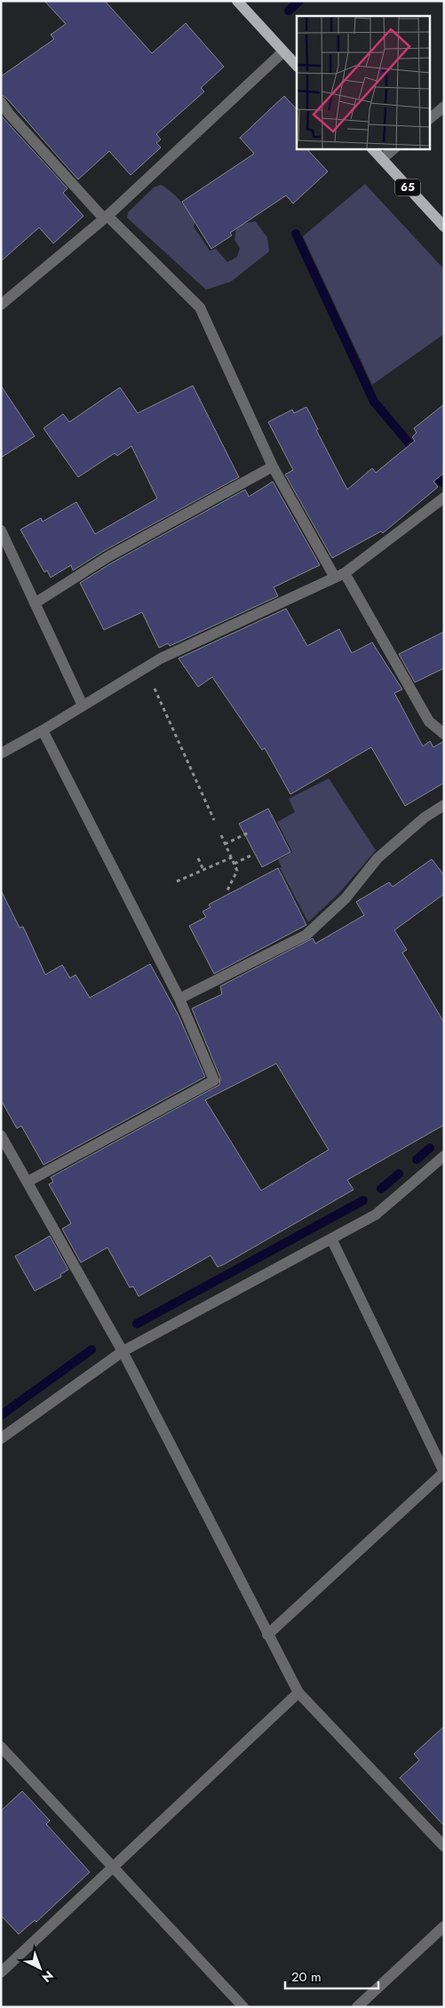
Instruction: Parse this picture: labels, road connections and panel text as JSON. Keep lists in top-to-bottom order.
{
  "streets": {
    "main road": ["65"]
  },
  "scale_bar": "20 m",
  "north": "bottom right"
}
